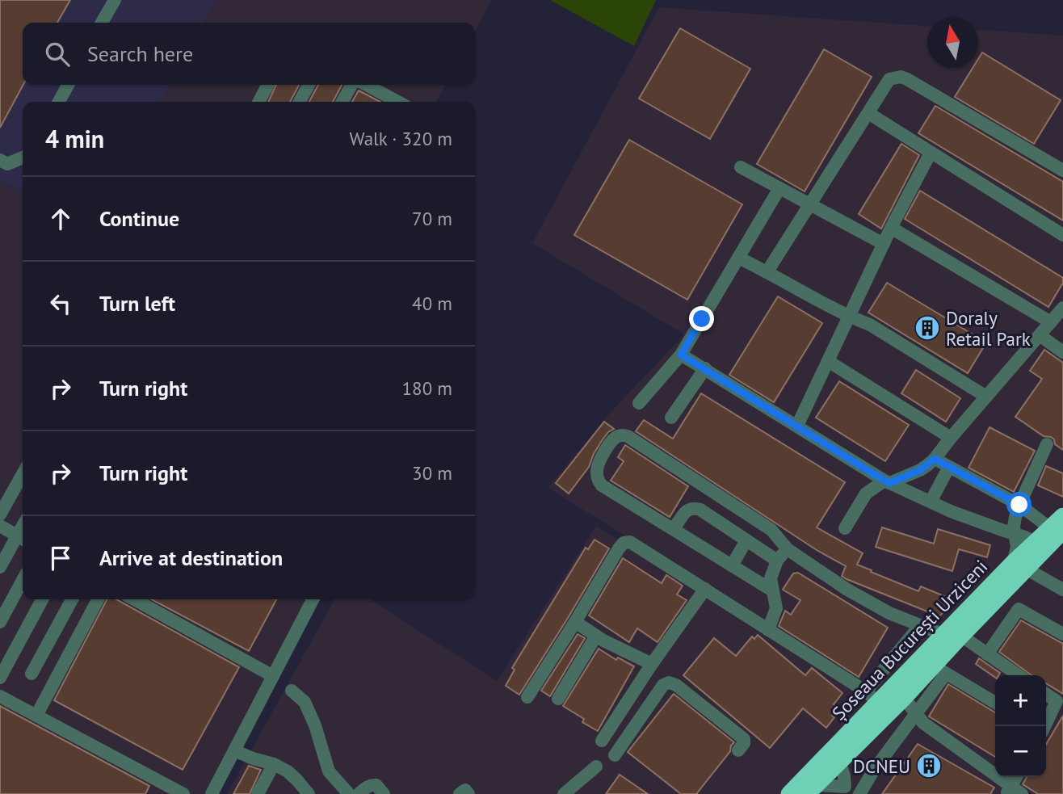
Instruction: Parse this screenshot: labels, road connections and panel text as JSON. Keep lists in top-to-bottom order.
{
  "streets": {
    "highway": ["Șoseaua București Urziceni"]
  },
  "places": {
    "building": ["Doraly Retail Park", "DCNEU"]
  },
  "north": "top",
  "page": {
    "search": "Search here",
    "heading": ["4 min", "Walk · 320 m"],
    "list": [
      ["Continue", "70 m"],
      ["Turn left", "40 m"],
      ["Turn right", "180 m"],
      ["Turn right", "30 m"],
      "Arrive at destination"
    ],
    "map_buttons": ["+", "−"]
  }
}
